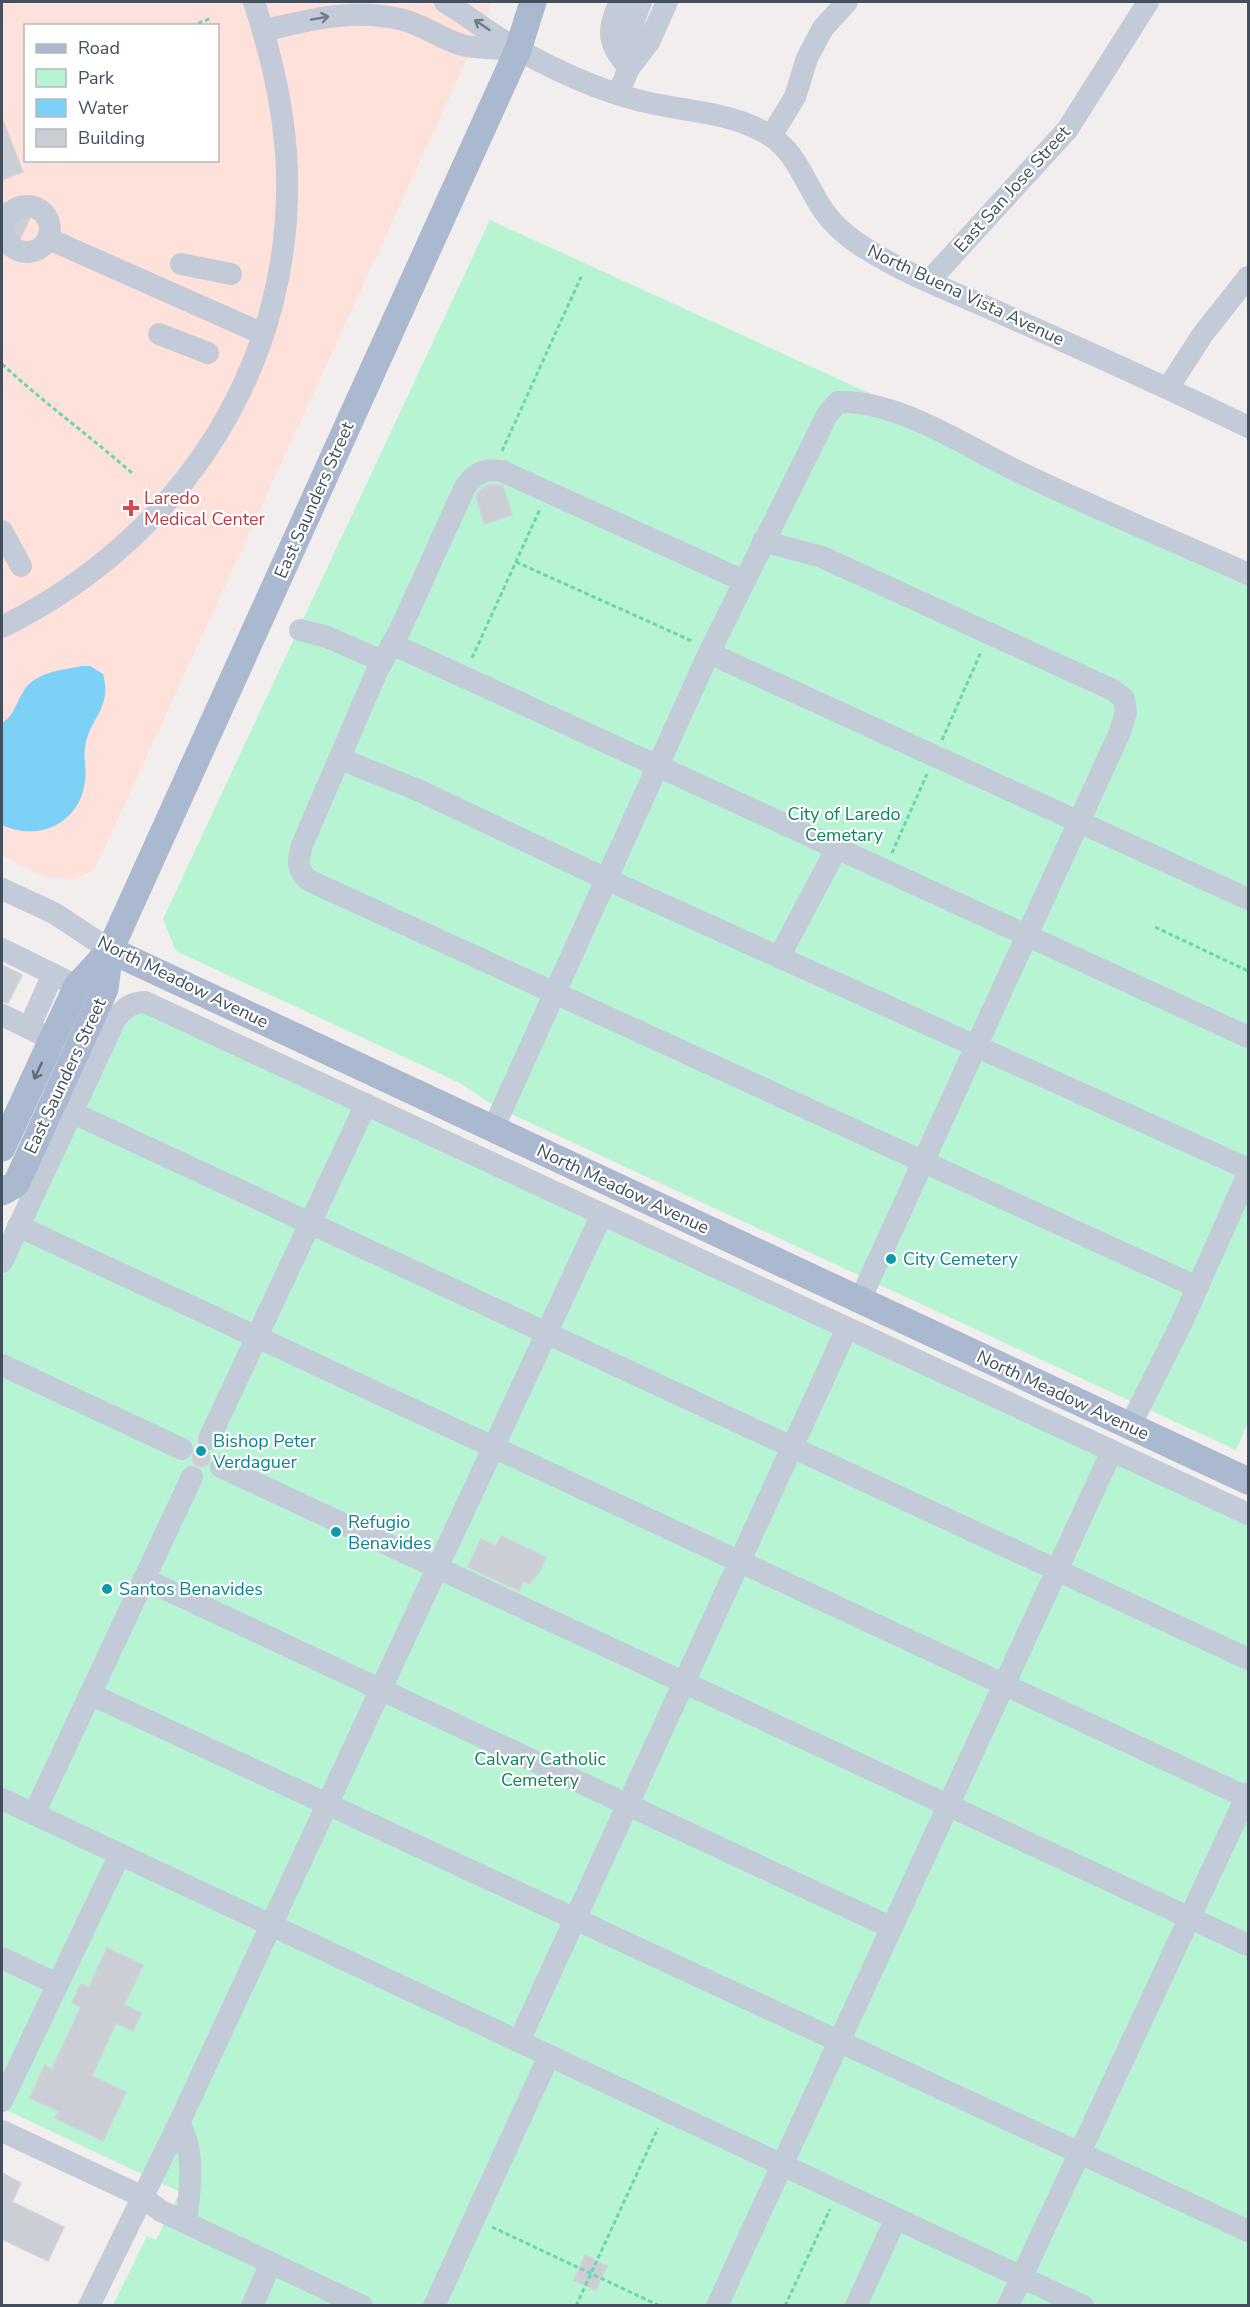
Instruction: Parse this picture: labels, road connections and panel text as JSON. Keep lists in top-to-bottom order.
{
  "streets": {
    "main road": ["East Saunders Street", "North Meadow Avenue"],
    "street": ["East San Jose Street", "North Buena Vista Avenue"]
  },
  "crossings": [
    ["East San Jose Street", "North Buena Vista Avenue"],
    ["North Buena Vista Avenue", "East Saunders Street"],
    ["East Saunders Street", "North Meadow Avenue"]
  ],
  "parks": ["City of Laredo Cemetary", "Calvary Catholic Cemetery"],
  "places": {
    "health": ["Laredo Medical Center"],
    "other": [
      "City Cemetery",
      "Bishop Peter Verdaguer",
      "Refugio Benavides",
      "Santos Benavides"
    ]
  },
  "legend": [
    "Road",
    "Park",
    "Water",
    "Building"
  ]
}
